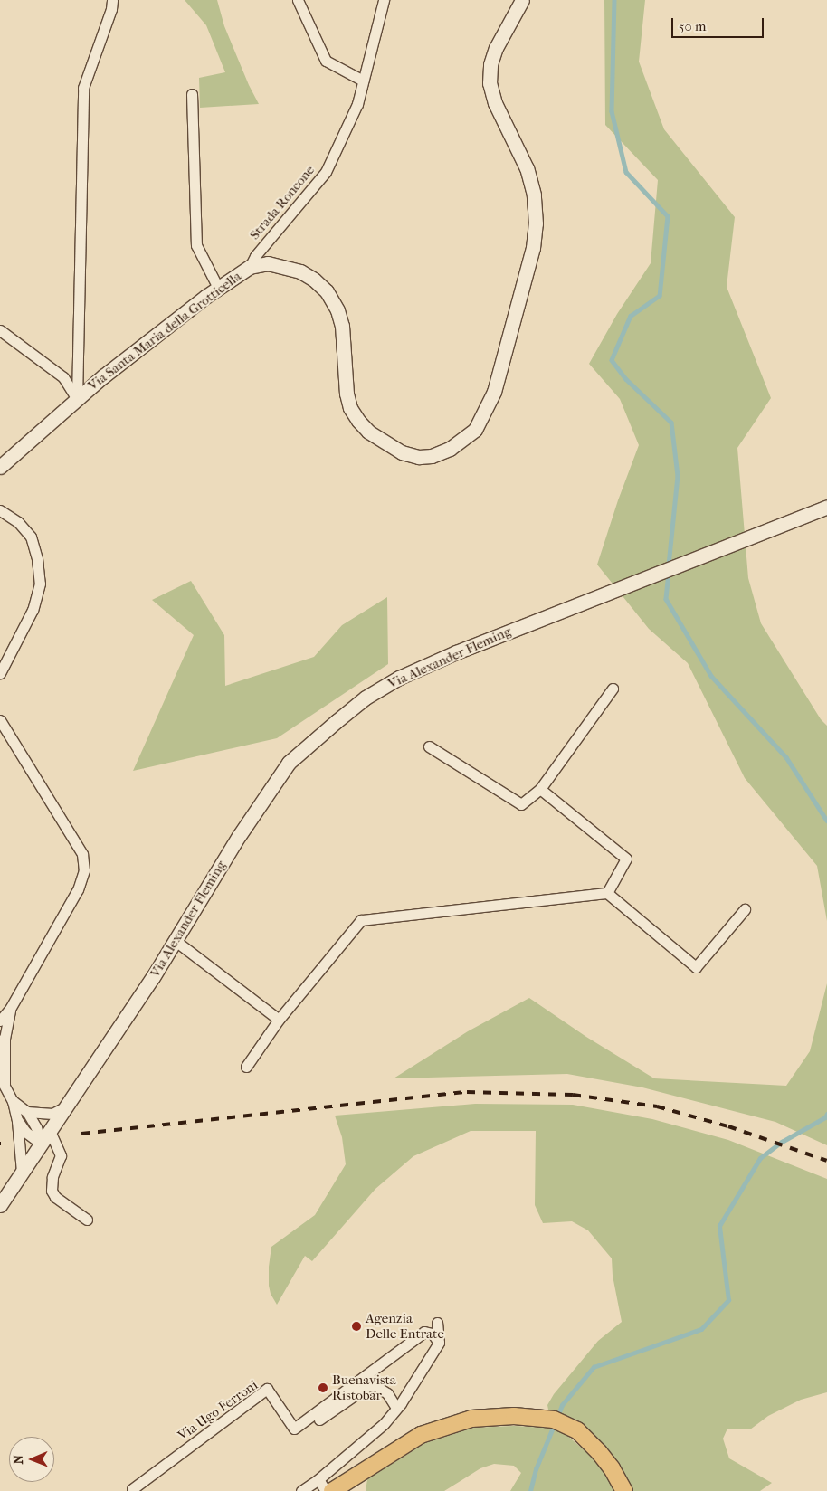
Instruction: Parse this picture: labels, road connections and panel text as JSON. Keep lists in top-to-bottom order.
{
  "streets": {
    "street": [
      "Strada Roncone",
      "Via Santa Maria della Grotticella",
      "Via Alexander Fleming",
      "Via Ugo Ferroni"
    ]
  },
  "crossings": [
    ["Strada Roncone", "Via Santa Maria della Grotticella"]
  ],
  "places": ["Agenzia Delle Entrate", "Buenavista Ristobar"],
  "scale_bar": "50 m",
  "north": "left"
}
